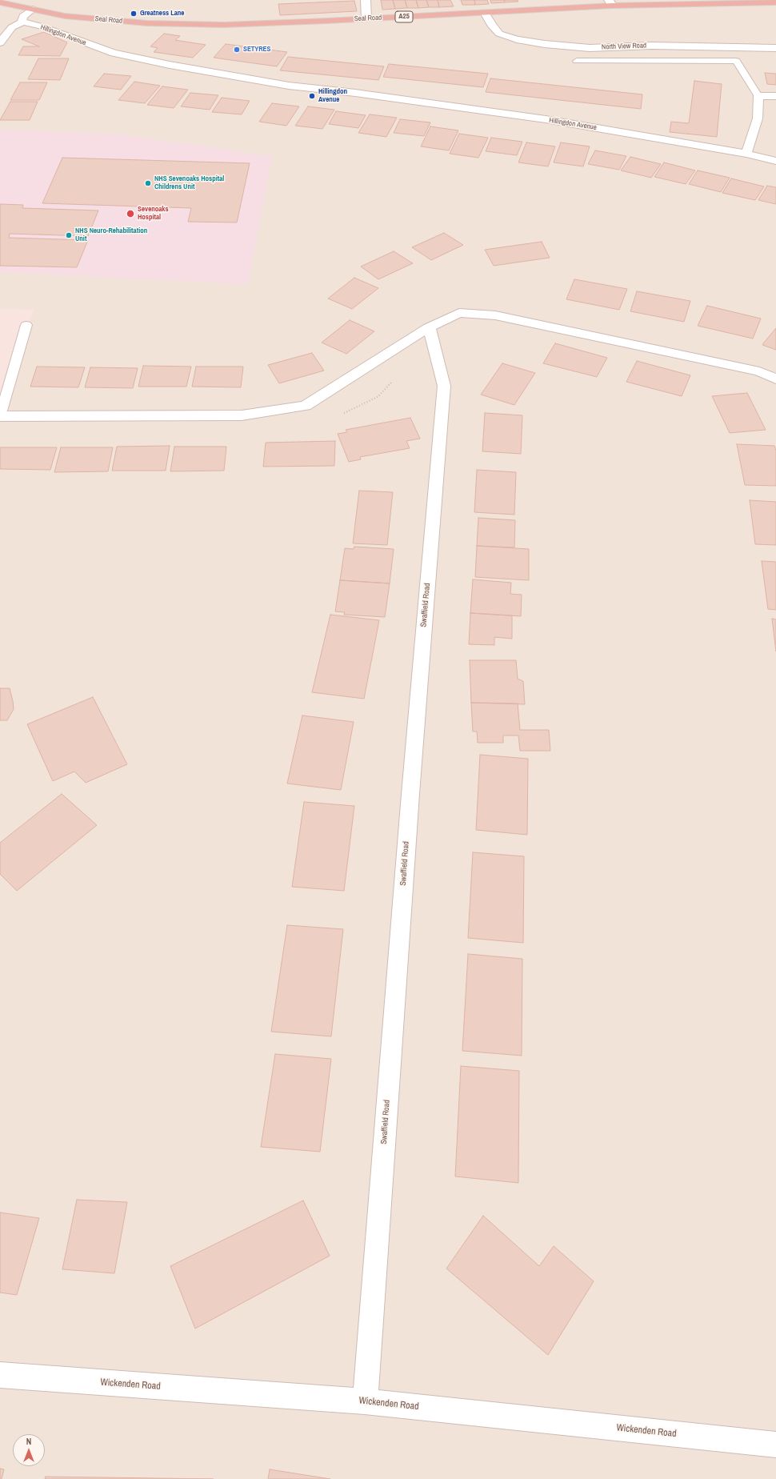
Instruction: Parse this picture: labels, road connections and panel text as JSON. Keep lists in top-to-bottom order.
{
  "streets": {
    "highway": ["A25", "Seal Road"],
    "street": [
      "Hillingdon Avenue",
      "North View Road",
      "Swaffield Road",
      "Wickenden Road"
    ]
  },
  "crossings": [
    ["Seal Road", "North View Road"],
    ["Swaffield Road", "Wickenden Road"]
  ],
  "places": [
    "Greatness Lane",
    "SETYRES",
    "Hillingdon Avenue",
    "NHS Sevenoaks Hospital Childrens Unit",
    "Sevenoaks Hospital",
    "NHS Neuro-Rehabilitation Unit"
  ],
  "north": "top"
}
